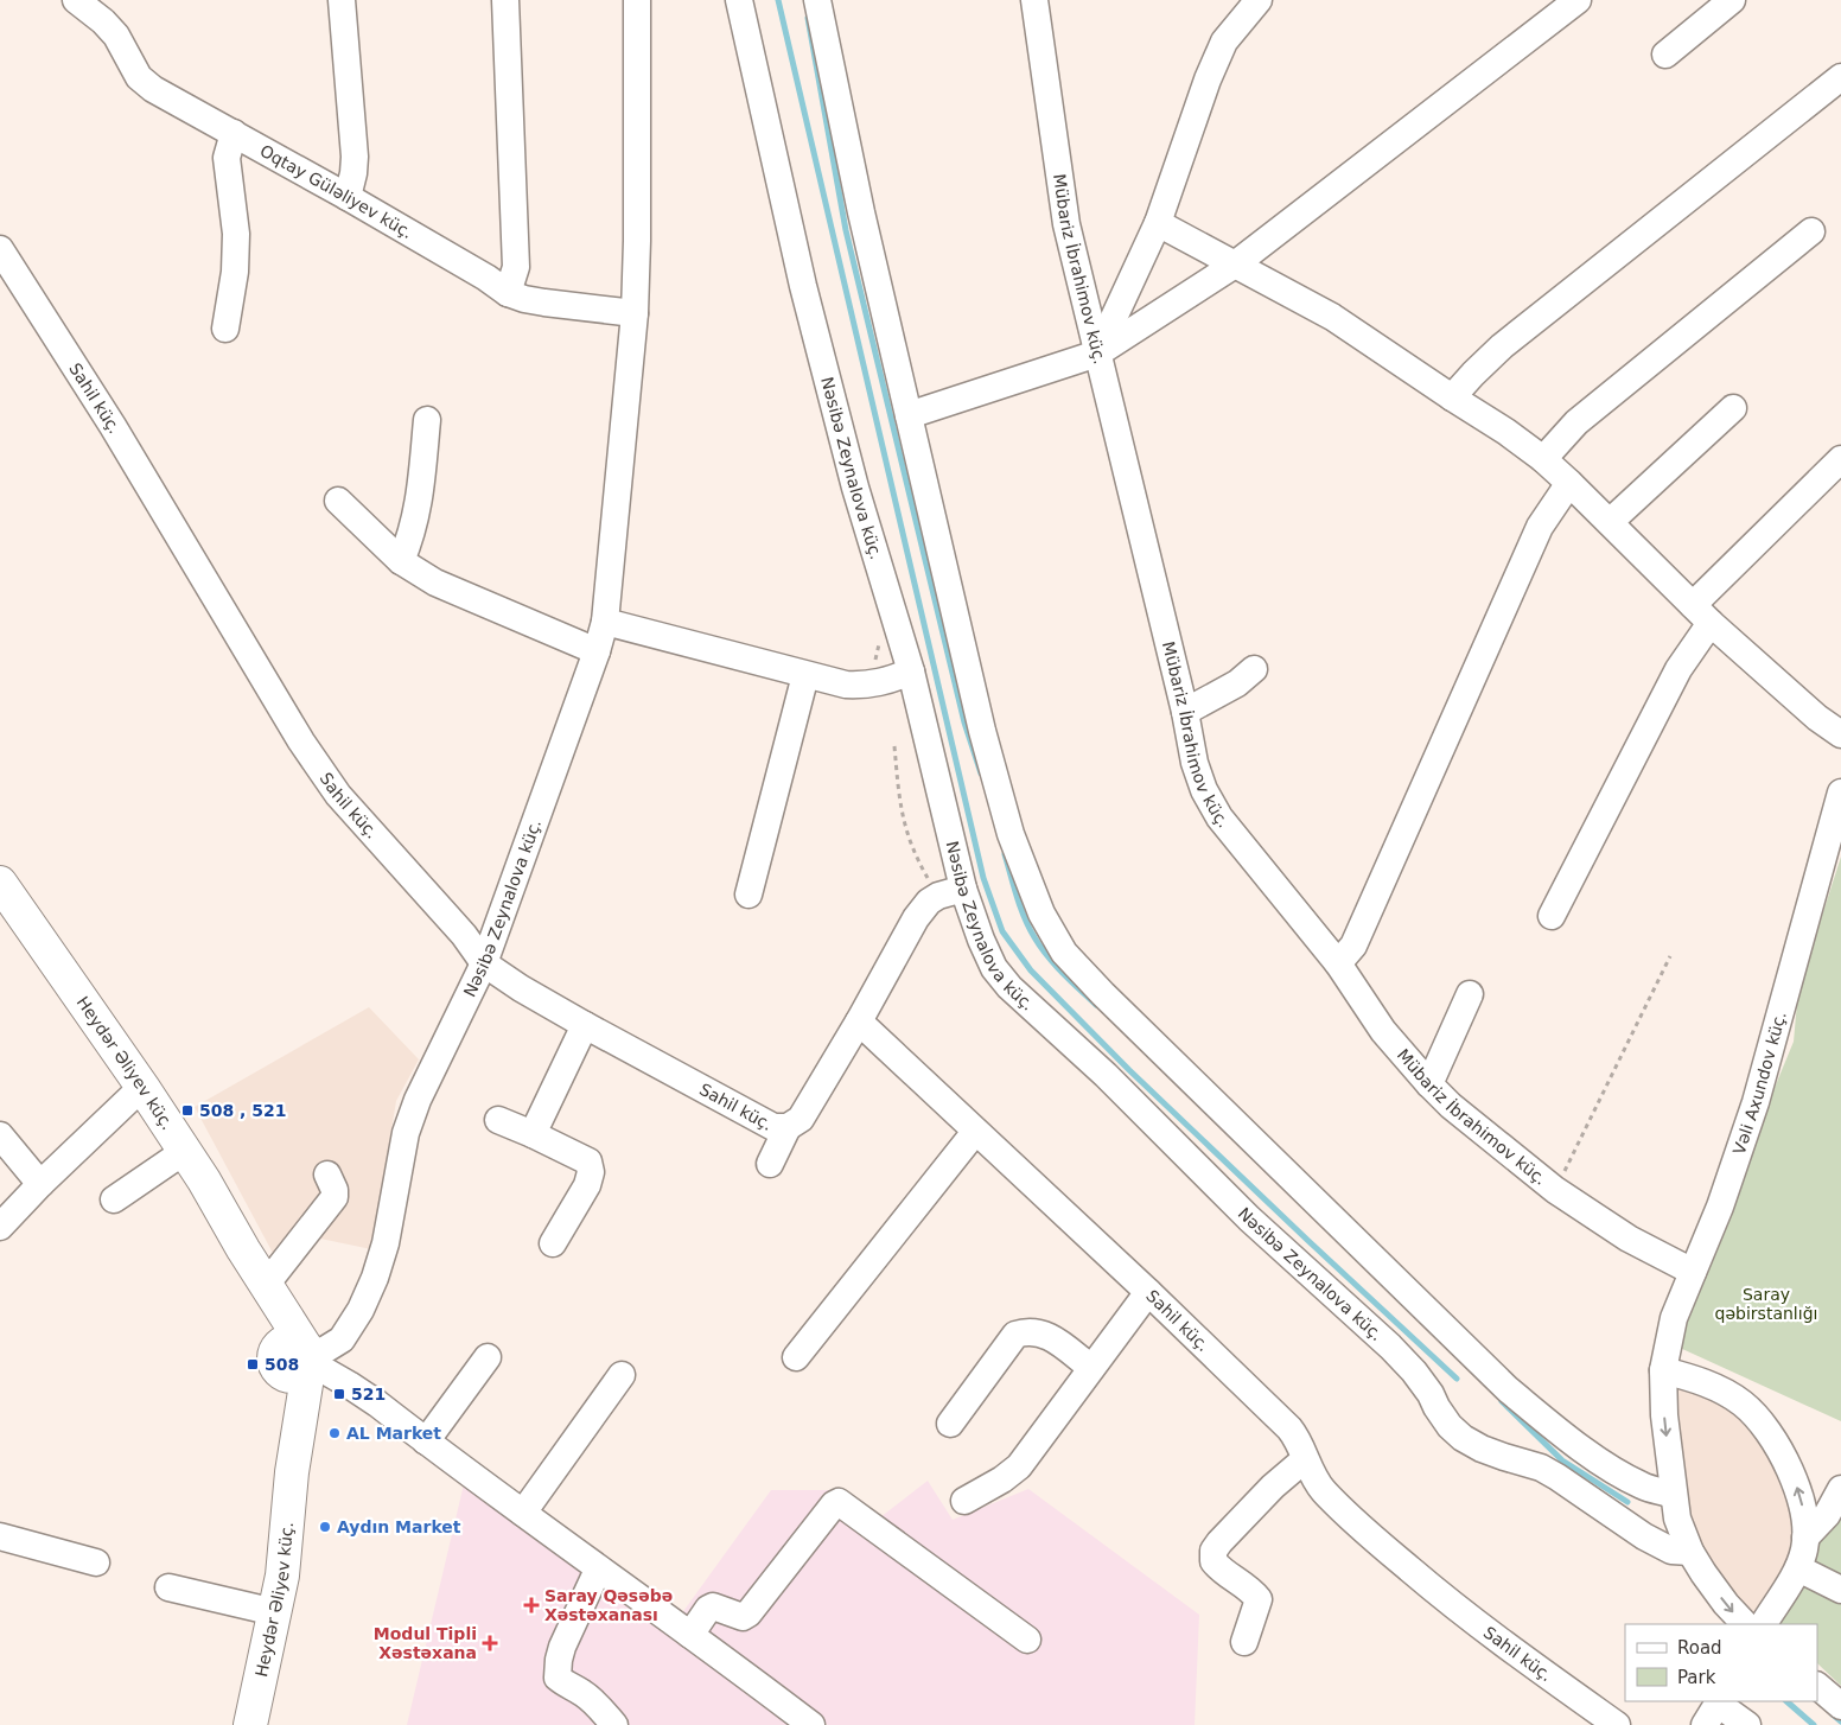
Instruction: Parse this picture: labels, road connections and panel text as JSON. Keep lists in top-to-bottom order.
{
  "streets": {
    "main road": ["Heydər Əliyev küç."],
    "street": [
      "Oqtay Güləliyev küç.",
      "Mübariz İbrahimov küç.",
      "Sahil küç.",
      "Nəsibə Zeynalova küç.",
      "Vəli Axundov küç."
    ]
  },
  "crossings": [
    ["Oqtay Güləliyev küç.", "Nəsibə Zeynalova küç."],
    ["Mübariz İbrahimov küç.", "Vəli Axundov küç."],
    ["Sahil küç.", "Nəsibə Zeynalova küç."],
    ["Nəsibə Zeynalova küç.", "Vəli Axundov küç."]
  ],
  "parks": ["Saray qəbirstanlığı"],
  "places": {
    "transit": ["508 , 521", "508", "521"],
    "other": ["AL Market", "Aydın Market"],
    "health": ["Saray Qəsəbə Xəstəxanası", "Modul Tipli Xəstəxana"]
  },
  "legend": ["Road", "Park"]
}
